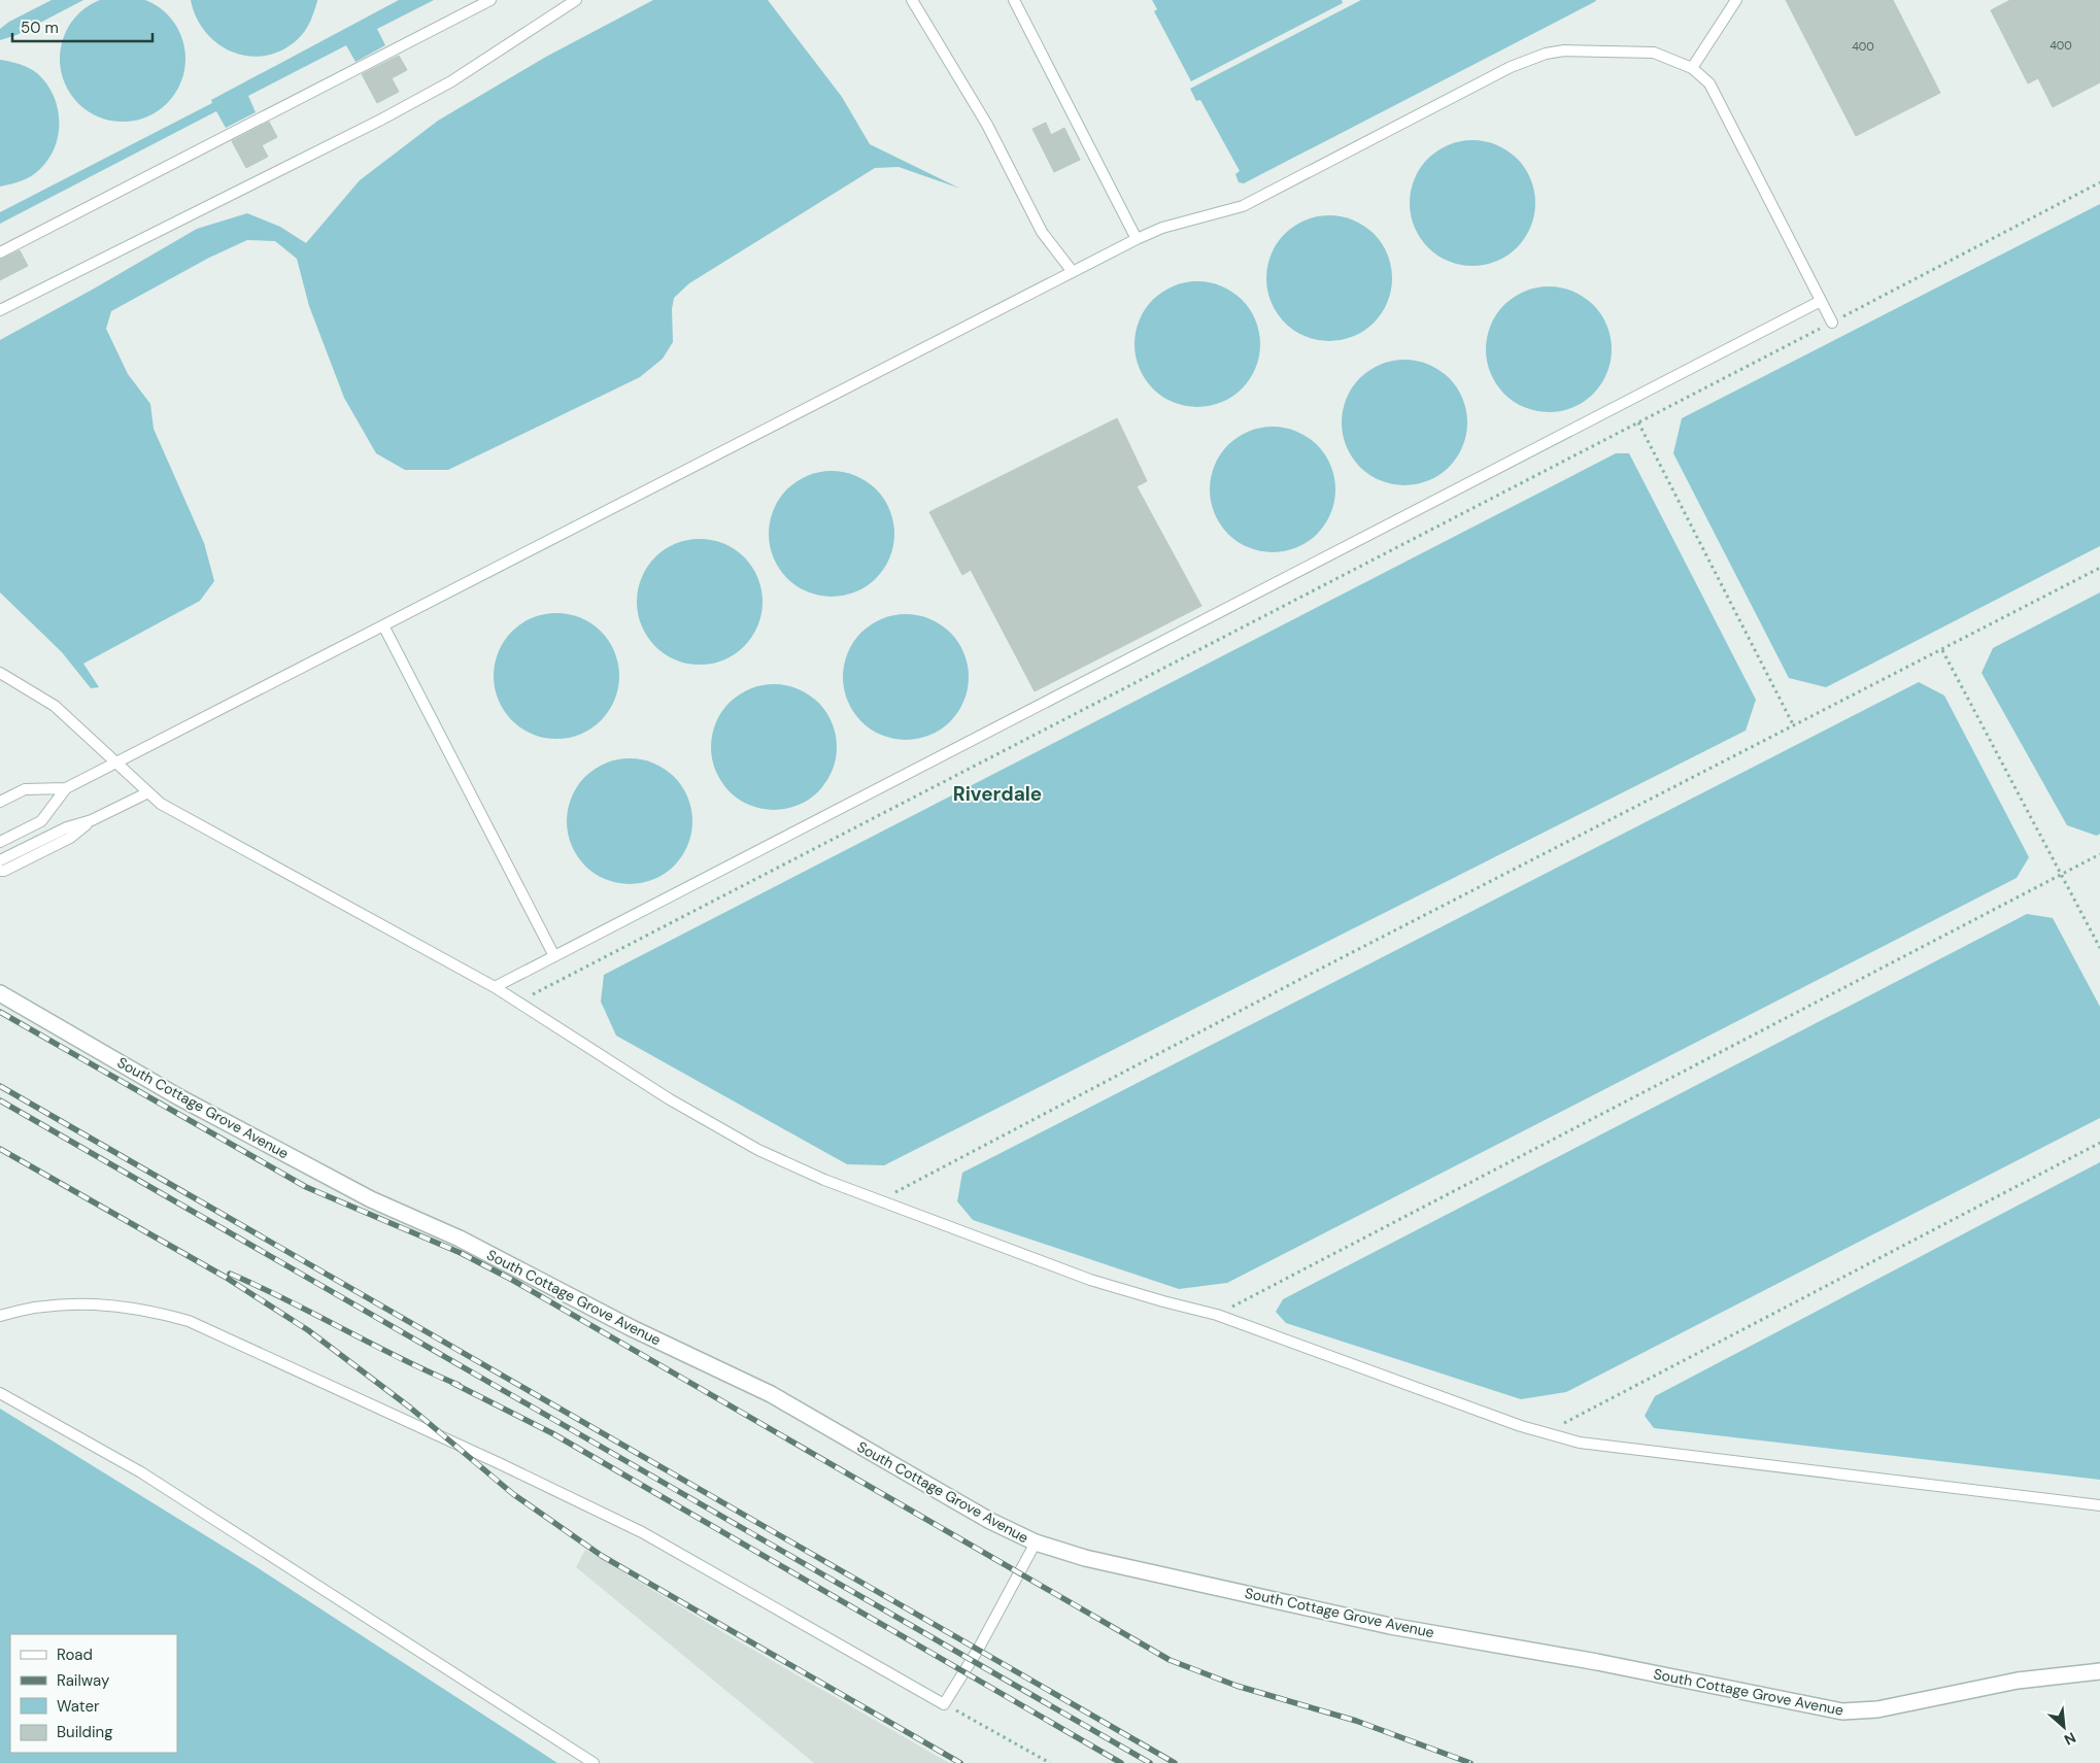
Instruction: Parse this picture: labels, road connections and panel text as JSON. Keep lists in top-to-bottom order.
{
  "streets": {
    "street": ["South Cottage Grove Avenue"]
  },
  "districts": ["Riverdale"],
  "house_numbers": ["400", "400"],
  "legend": [
    "Road",
    "Railway",
    "Water",
    "Building"
  ],
  "scale_bar": "50 m",
  "north": "bottom right"
}
